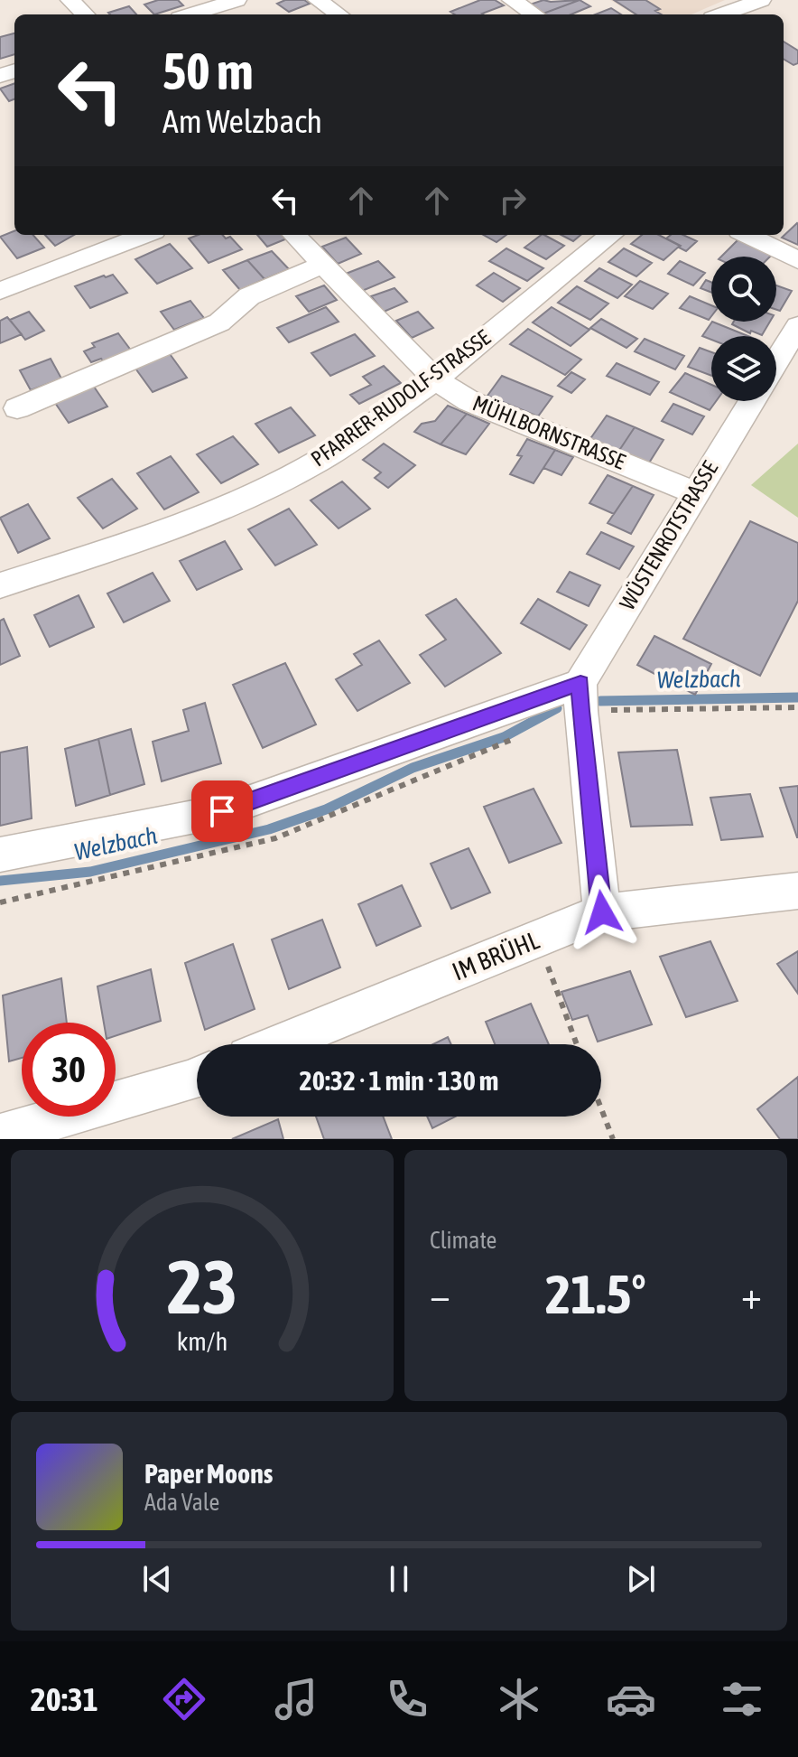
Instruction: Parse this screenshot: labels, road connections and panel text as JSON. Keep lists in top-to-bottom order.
{
  "streets": {
    "street": [
      "PFARRER-RUDOLF-STRASSE",
      "MÜHLBORNSTRASSE",
      "WÜSTENROTSTRASSE",
      "IM BRÜHL"
    ]
  },
  "crossings": [
    ["PFARRER-RUDOLF-STRASSE", "MÜHLBORNSTRASSE"],
    ["MÜHLBORNSTRASSE", "WÜSTENROTSTRASSE"]
  ],
  "water": ["Welzbach"],
  "page": {
    "turn": ["50 m", "Am Welzbach"],
    "limit": "30",
    "trip": "20:32 · 1 min · 130 m",
    "tile": "Climate",
    "heat": ["−", "21.5°", "+"],
    "song": ["Paper Moons", "Ada Vale"],
    "tabs": "20:31",
    "gauge": ["23", "km/h"]
  }
}
